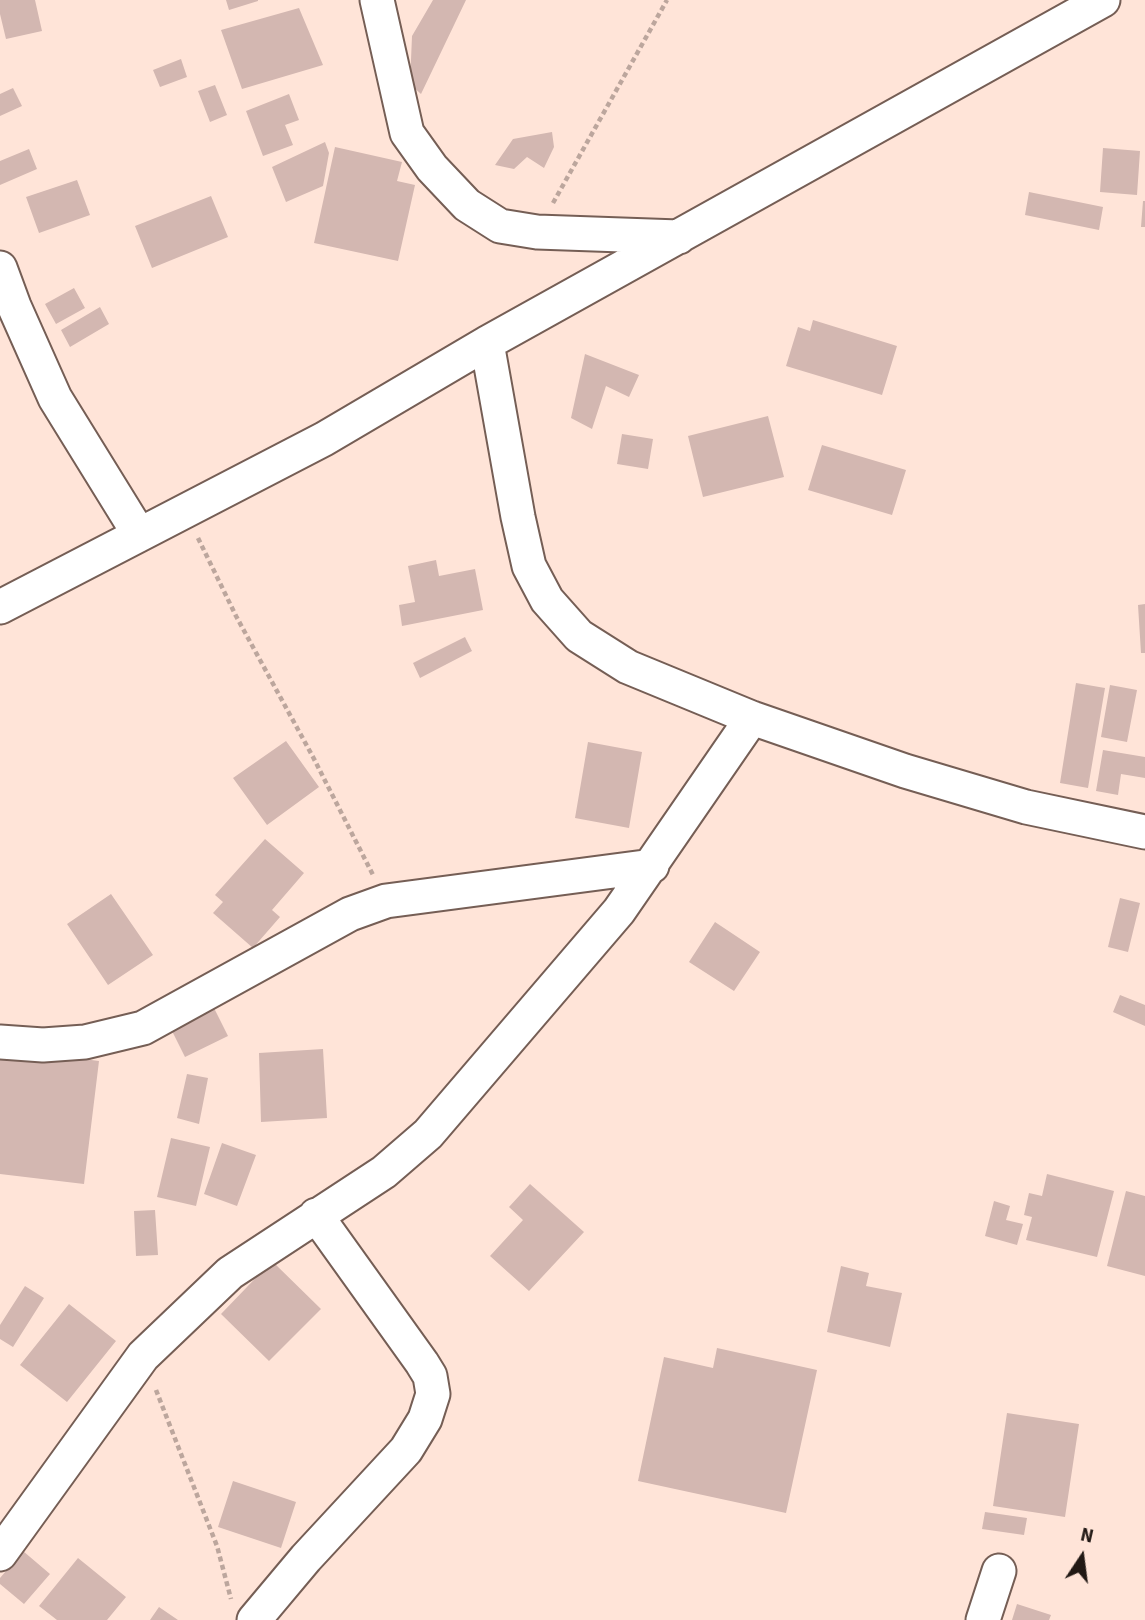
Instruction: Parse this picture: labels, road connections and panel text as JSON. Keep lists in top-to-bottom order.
{
  "north": "top"
}
